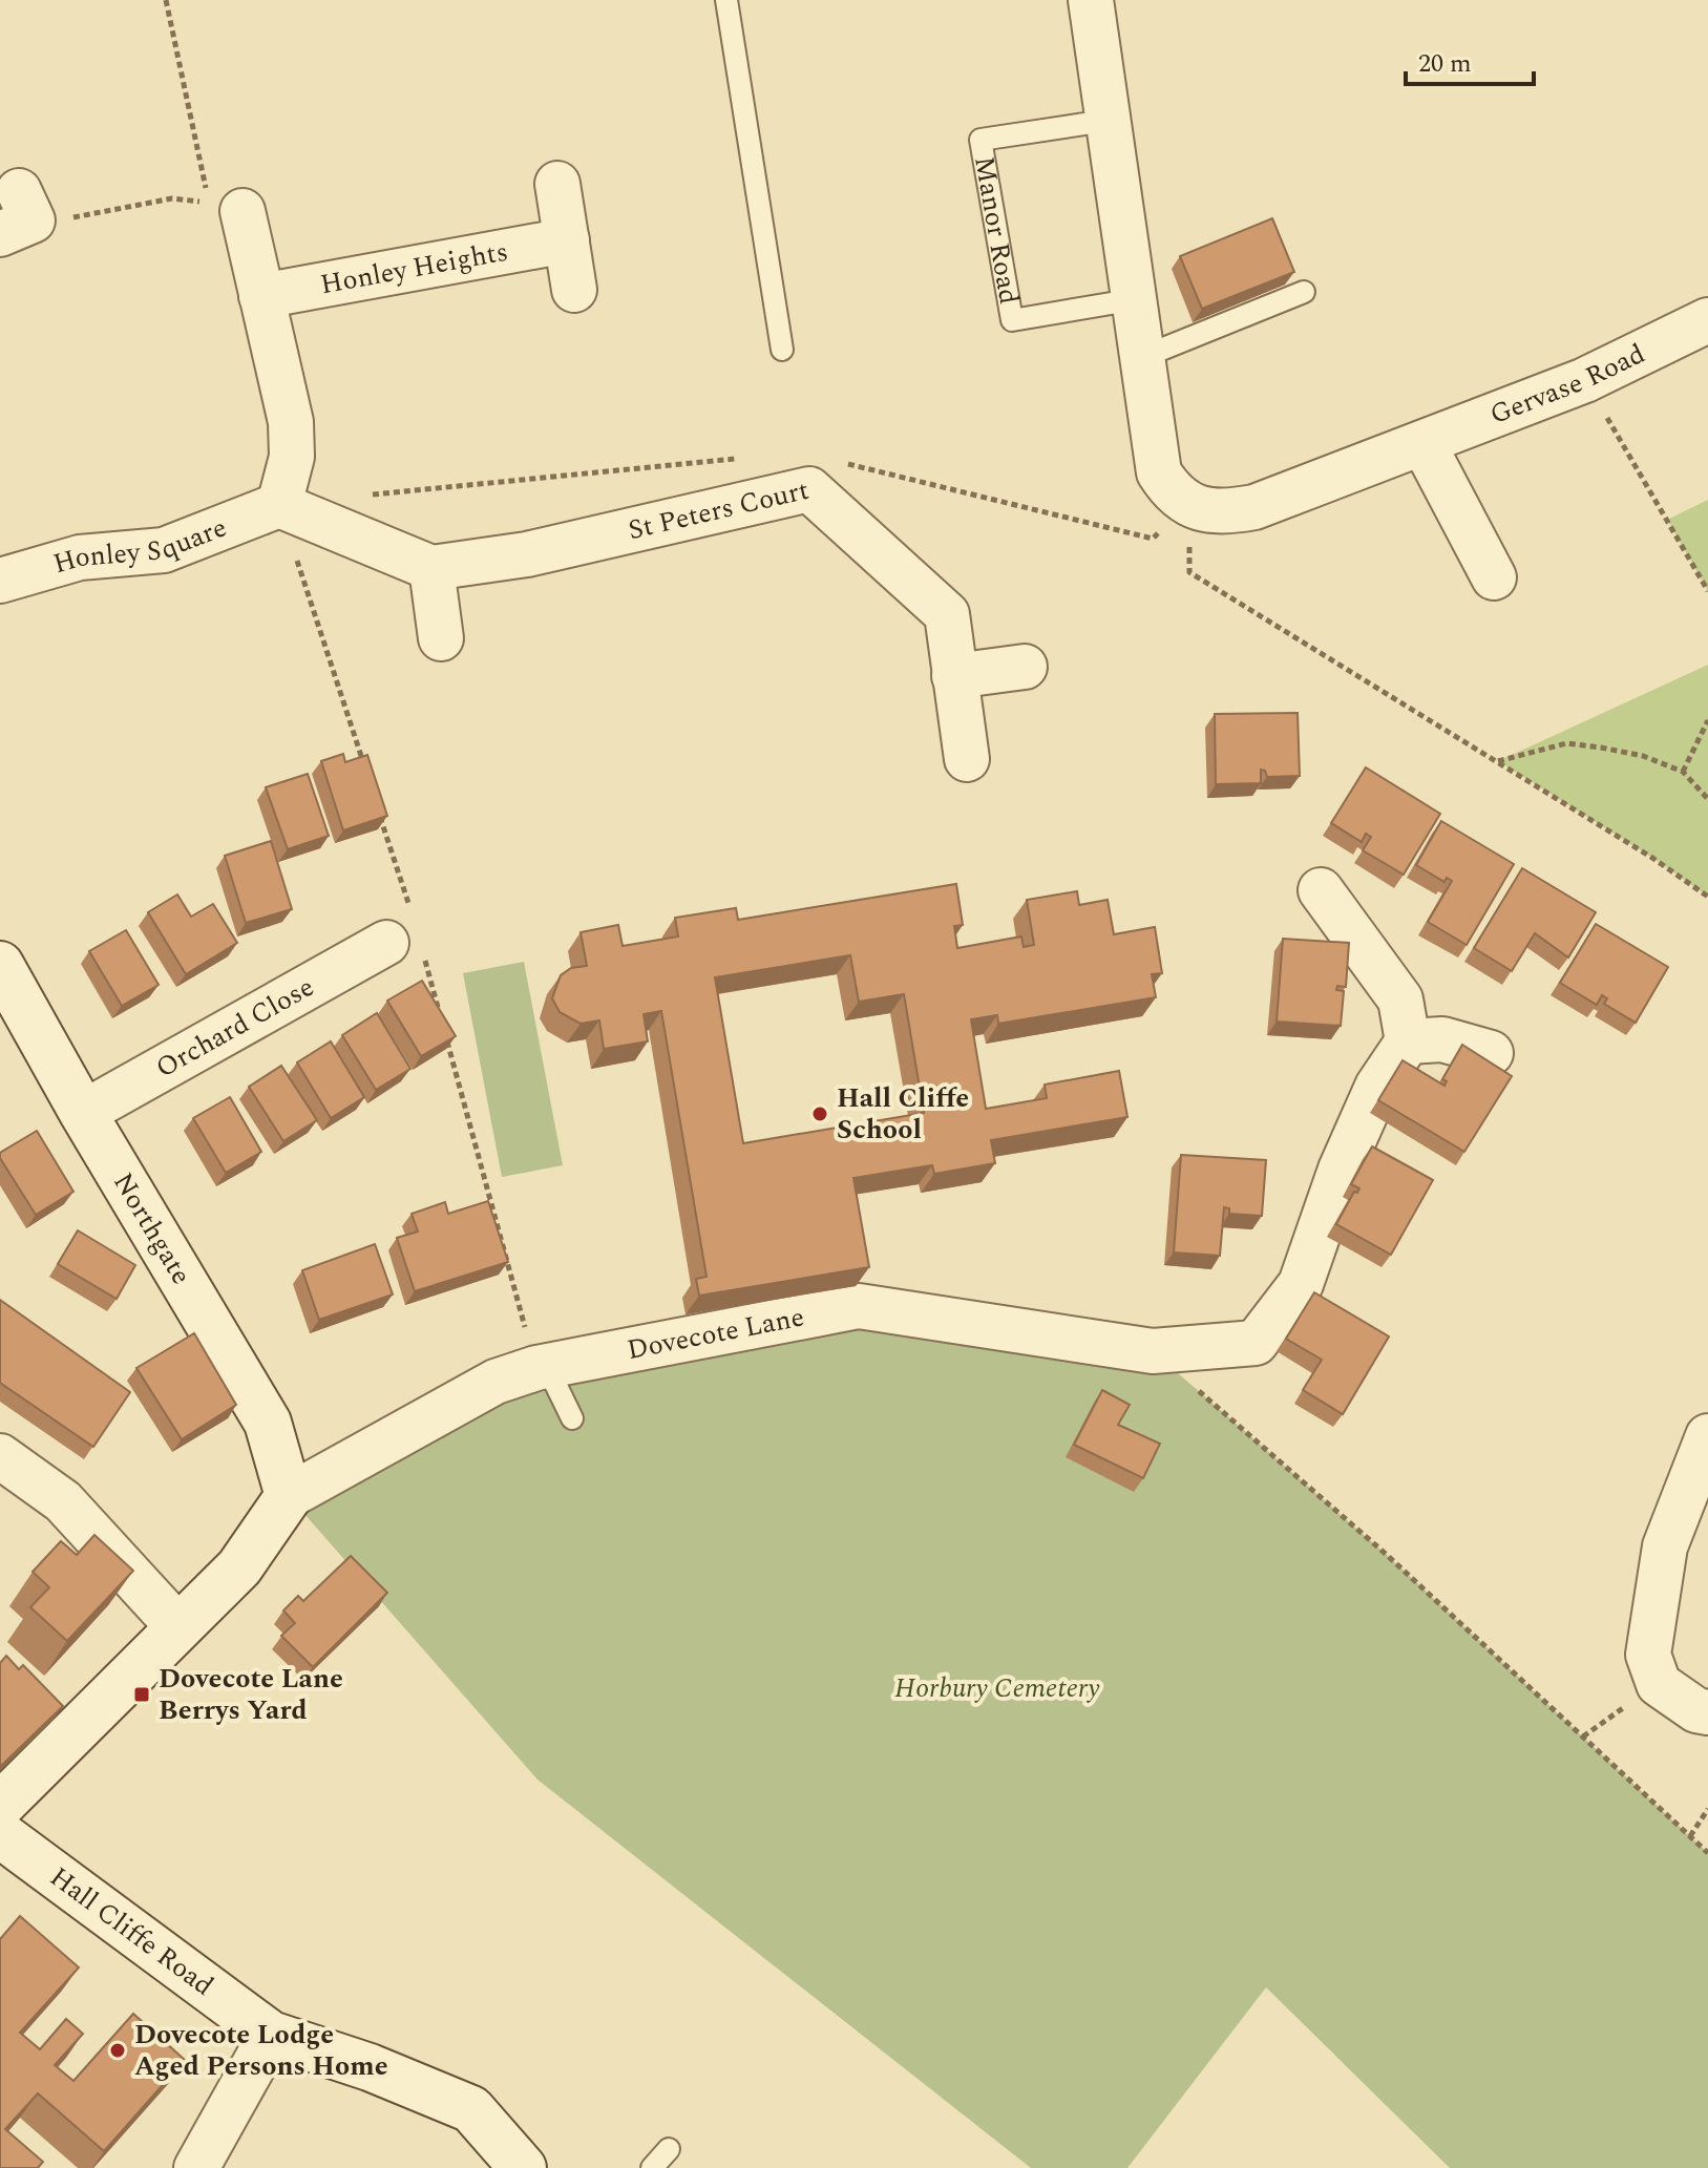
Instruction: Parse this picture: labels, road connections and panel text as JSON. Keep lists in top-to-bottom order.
{
  "streets": {
    "street": [
      "Honley Heights",
      "Gervase Road",
      "St Peters Court",
      "Honley Square",
      "Orchard Close",
      "Northgate",
      "Dovecote Lane",
      "Hall Cliffe Road"
    ],
    "lane": ["Manor Road"]
  },
  "crossings": [
    ["Orchard Close", "Northgate"],
    ["Northgate", "Dovecote Lane"]
  ],
  "parks": ["Horbury Cemetery"],
  "places": {
    "other": ["Hall Cliffe School", "Dovecote Lodge Aged Persons Home"],
    "transit": ["Dovecote Lane Berrys Yard"]
  },
  "scale_bar": "20 m"
}
